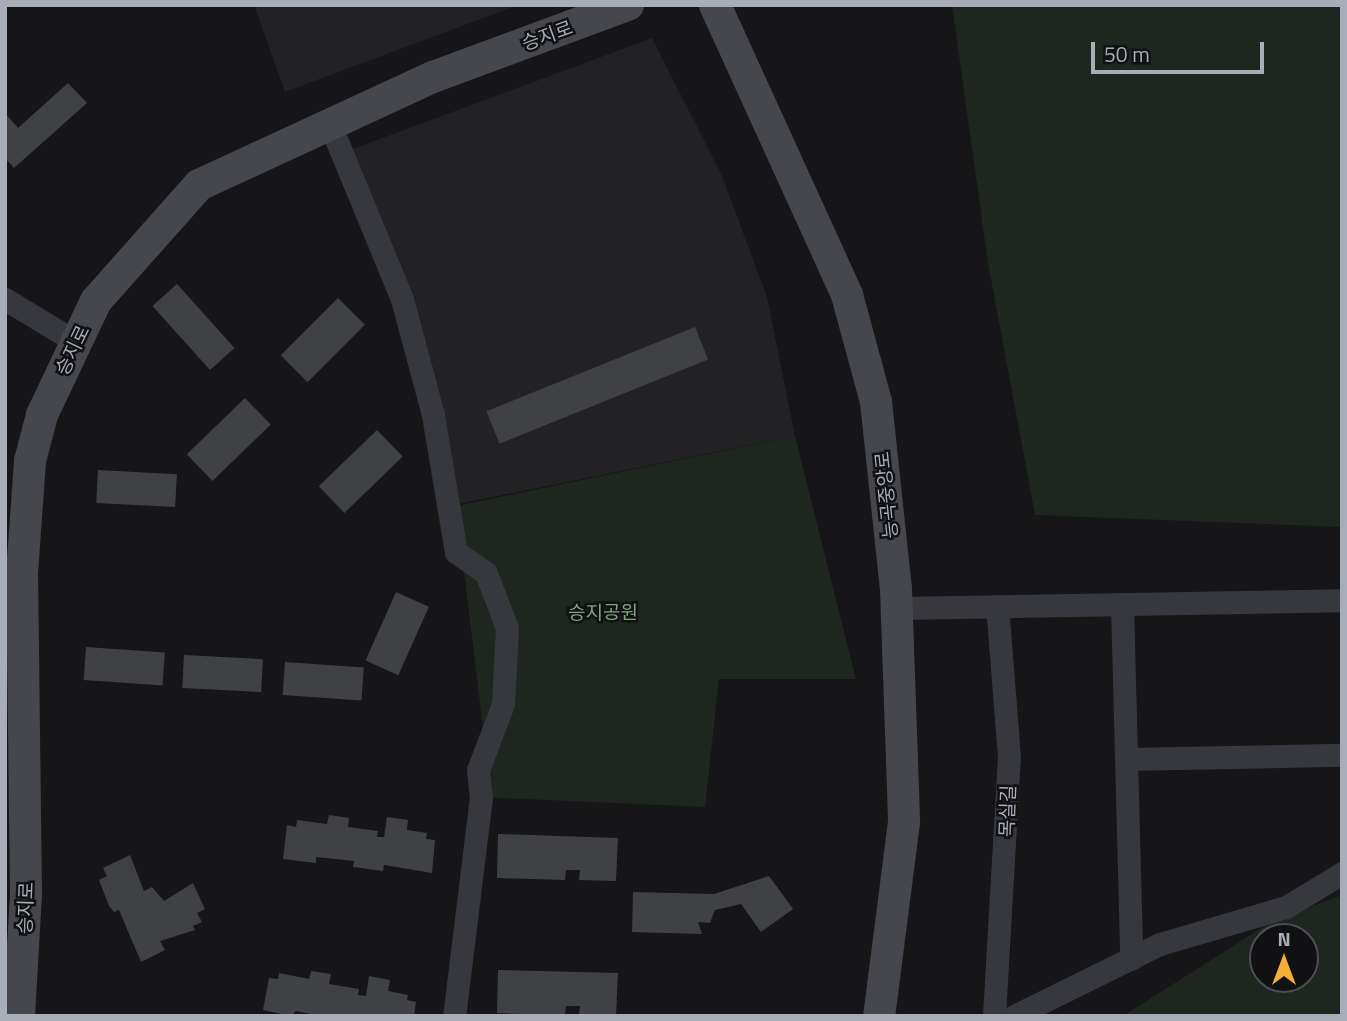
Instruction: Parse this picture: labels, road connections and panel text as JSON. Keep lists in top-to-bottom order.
{
  "streets": {
    "street": ["승지로", "능곡중앙로", "목실길"]
  },
  "parks": ["승지공원"],
  "scale_bar": "50 m",
  "north": "top"
}
